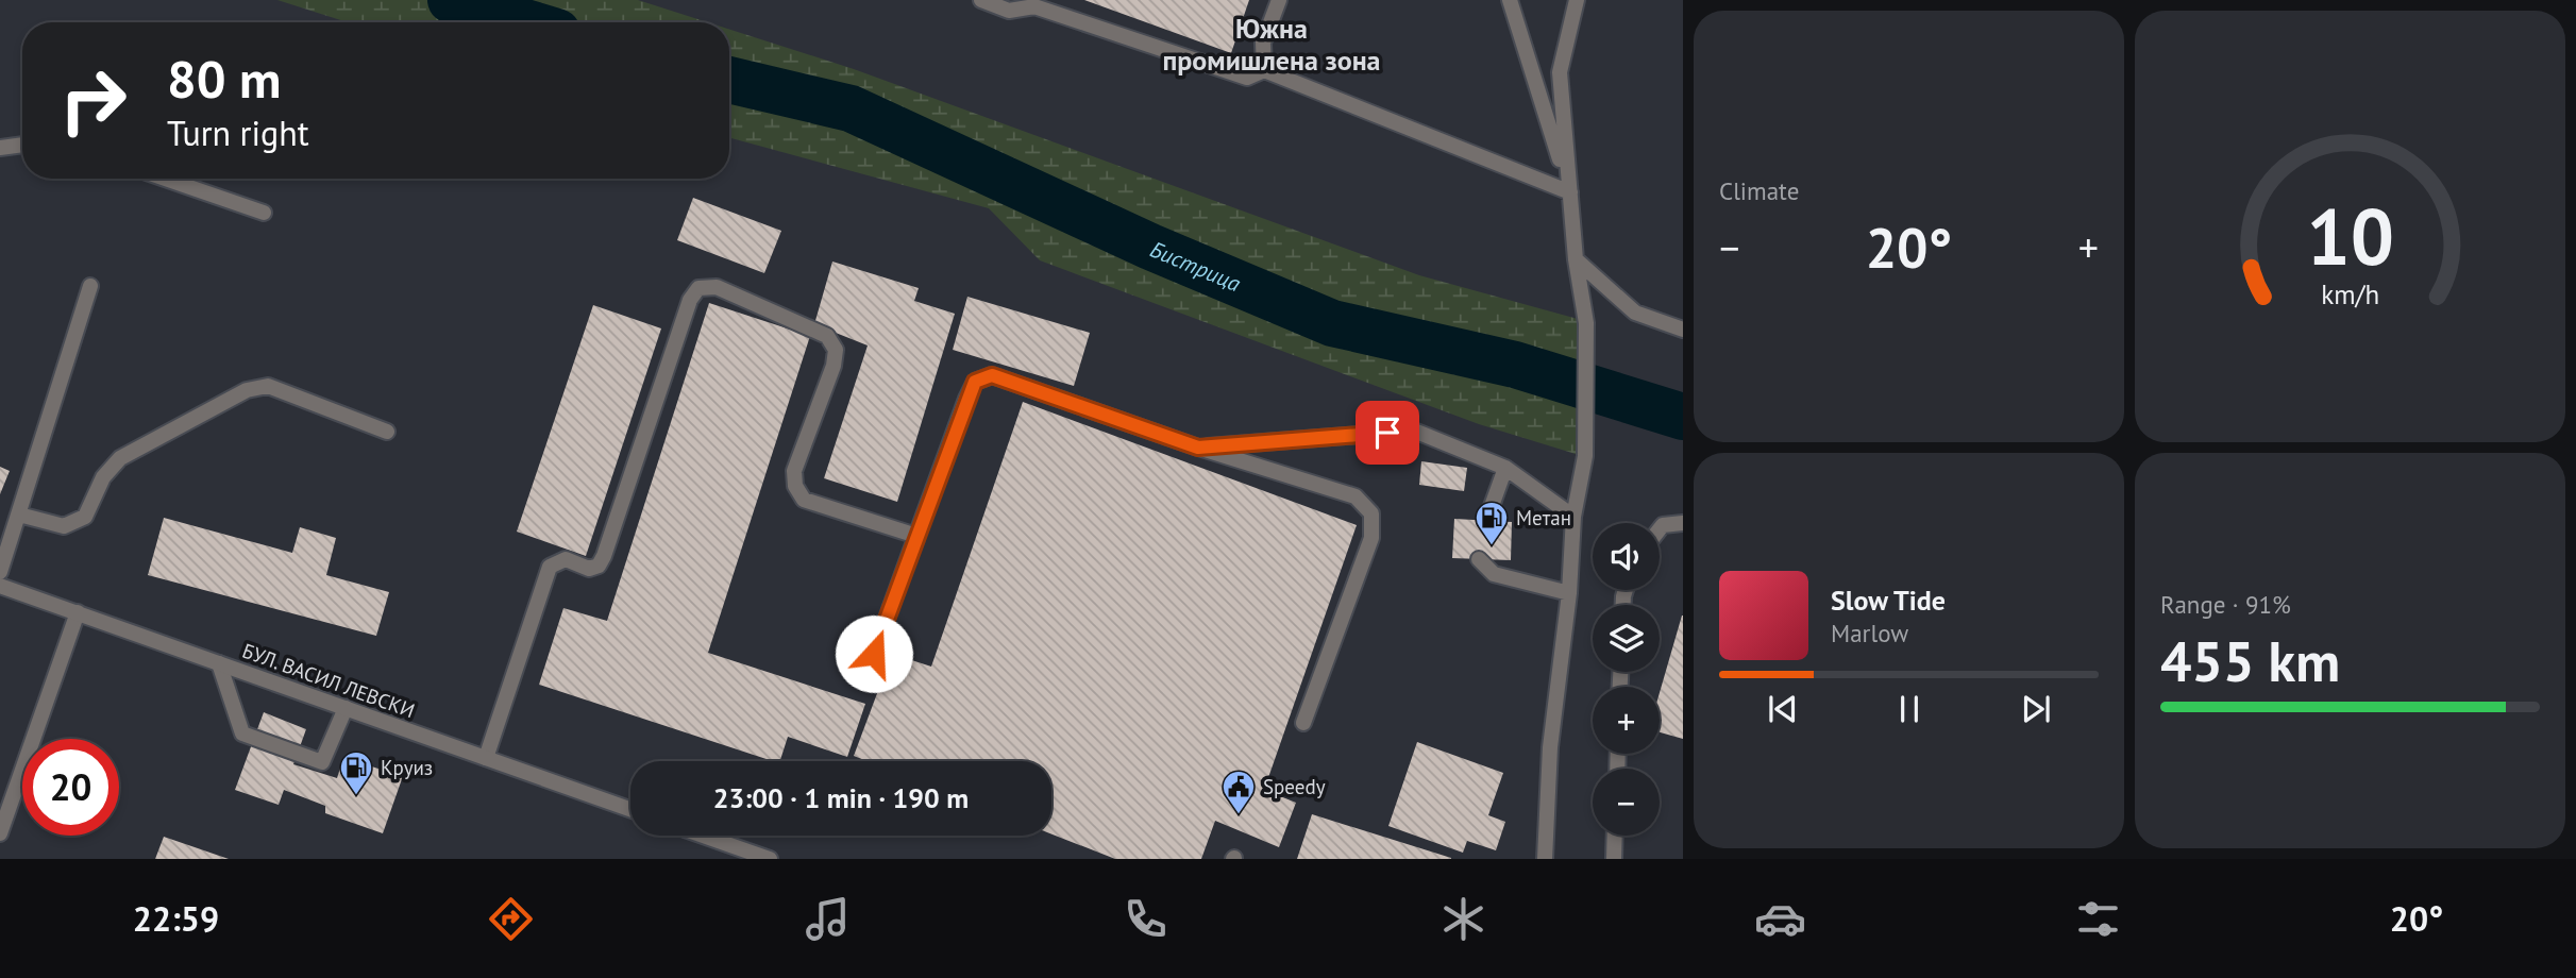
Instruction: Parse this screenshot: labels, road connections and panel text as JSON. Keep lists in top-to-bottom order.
{
  "streets": {
    "street": ["БУЛ. ВАСИЛ ЛЕВСКИ"]
  },
  "districts": ["Южна промишлена зона"],
  "water": ["Бистрица"],
  "places": {
    "fuel station": ["Метан", "Круиз"],
    "public building": ["Speedy"]
  },
  "page": {
    "tile": [
      "Climate",
      ["Range · 91%", "455 km"]
    ],
    "turn": ["80 m", "Turn right"],
    "heat": ["−", "20°", "+"],
    "map_buttons": ["+", "−"],
    "song": ["Slow Tide", "Marlow"],
    "limit": "20",
    "trip": "23:00 · 1 min · 190 m",
    "tabs": ["22:59", "20°"],
    "gauge": ["10", "km/h"]
  }
}
